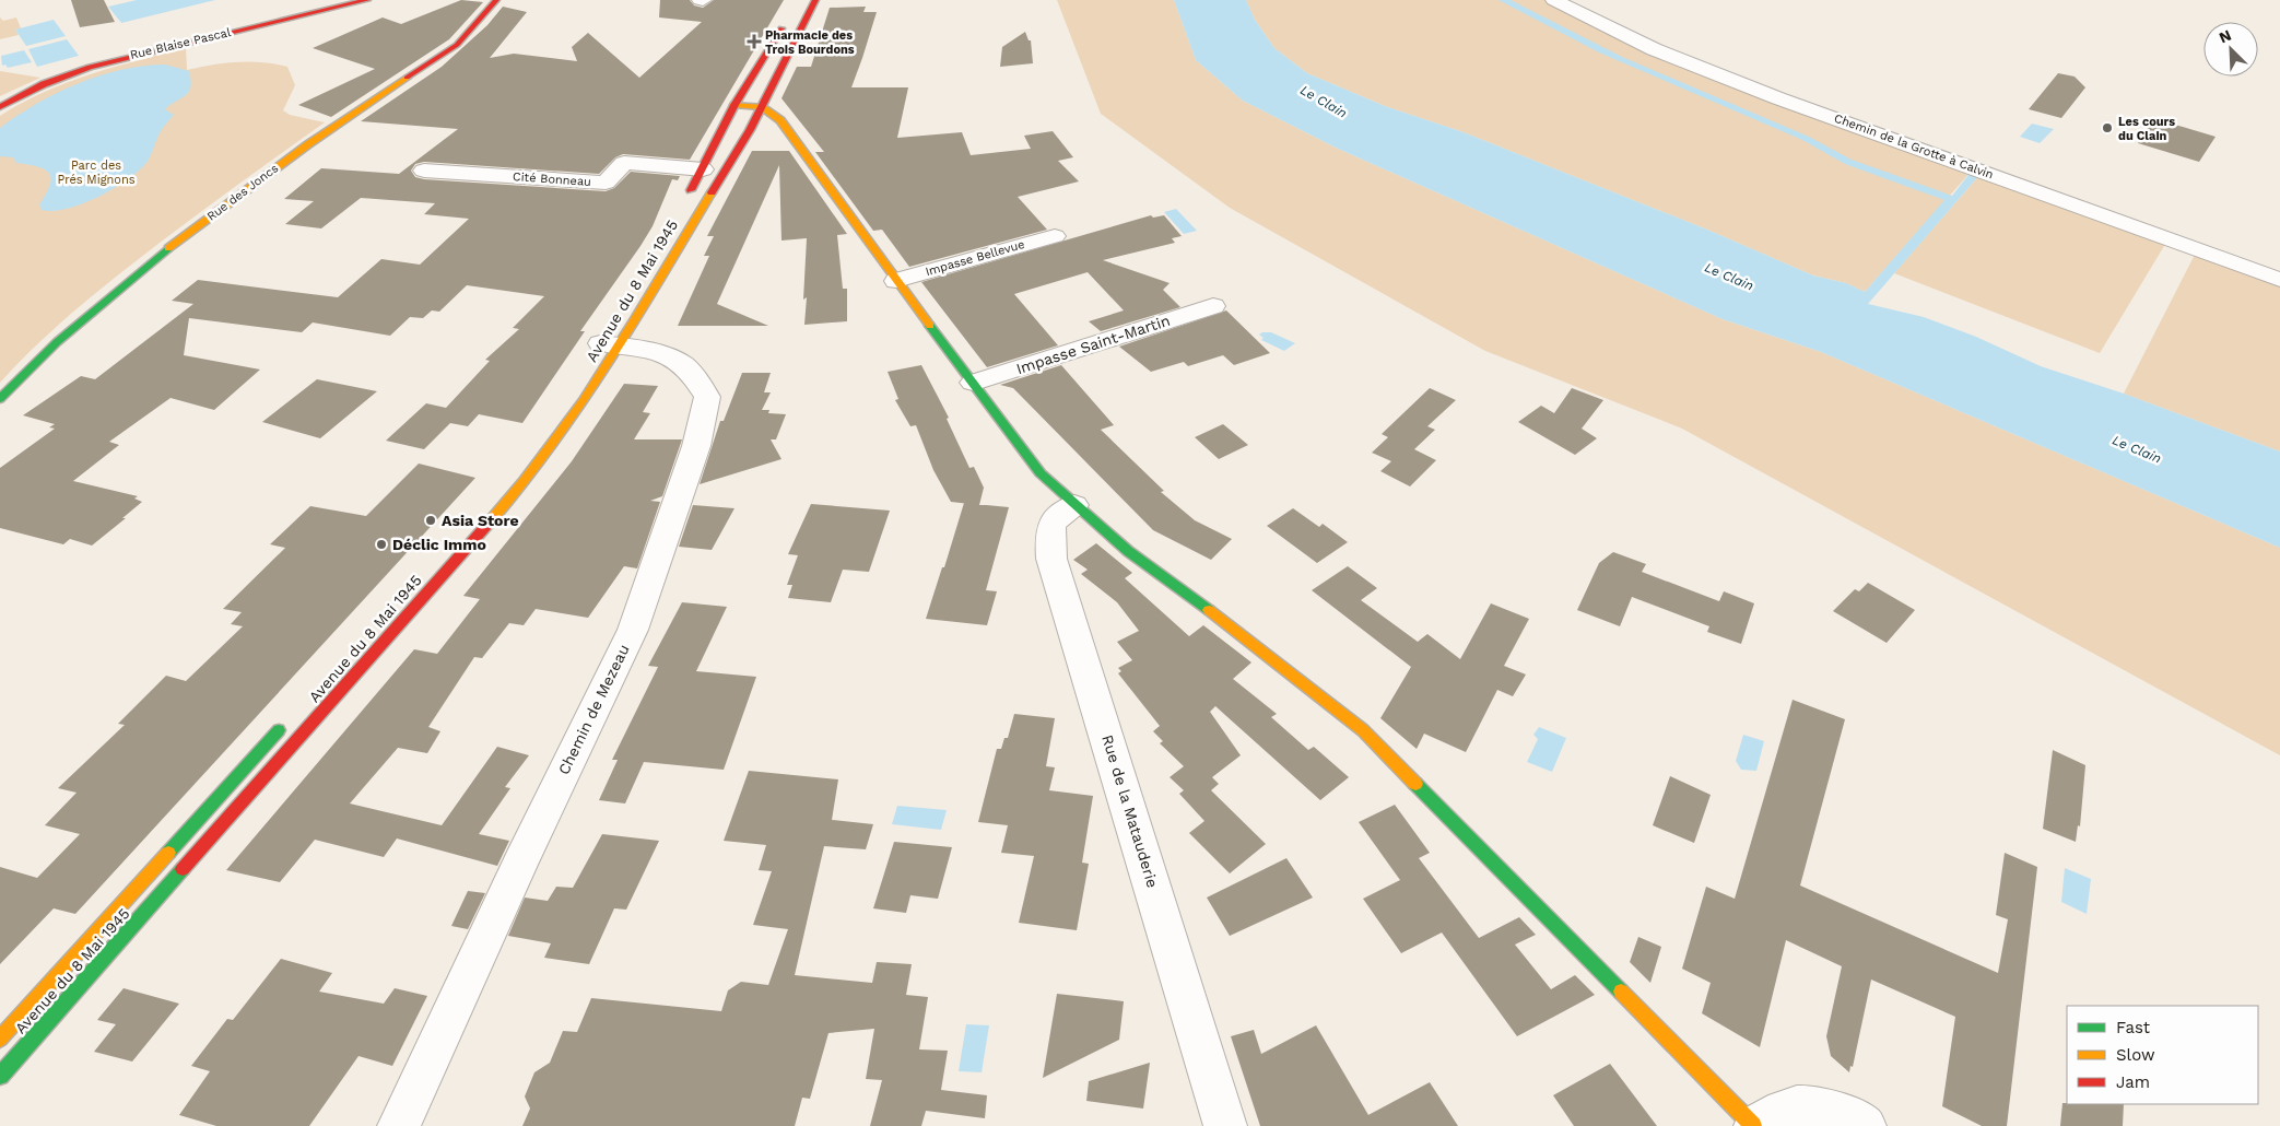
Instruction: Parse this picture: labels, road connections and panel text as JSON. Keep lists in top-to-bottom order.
{
  "streets": {
    "street": [
      "Rue Blaise Pascal",
      "Chemin de la Grotte à Calvin",
      "Cité Bonneau",
      "Rue des Joncs",
      "Impasse Bellevue",
      "Avenue du 8 Mai 1945",
      "Impasse Saint-Martin",
      "Chemin de Mezeau",
      "Rue de la Matauderie"
    ]
  },
  "crossings": [
    ["Cité Bonneau", "Avenue du 8 Mai 1945"],
    ["Avenue du 8 Mai 1945", "Chemin de Mezeau"]
  ],
  "water": ["Le Clain"],
  "parks": ["Parc des Prés Mignons"],
  "places": {
    "health": ["Pharmacie des Trois Bourdons"],
    "other": ["Les cours du Clain", "Asia Store", "Déclic Immo"]
  },
  "legend": ["Fast", "Slow", "Jam"],
  "north": "top left"
}
